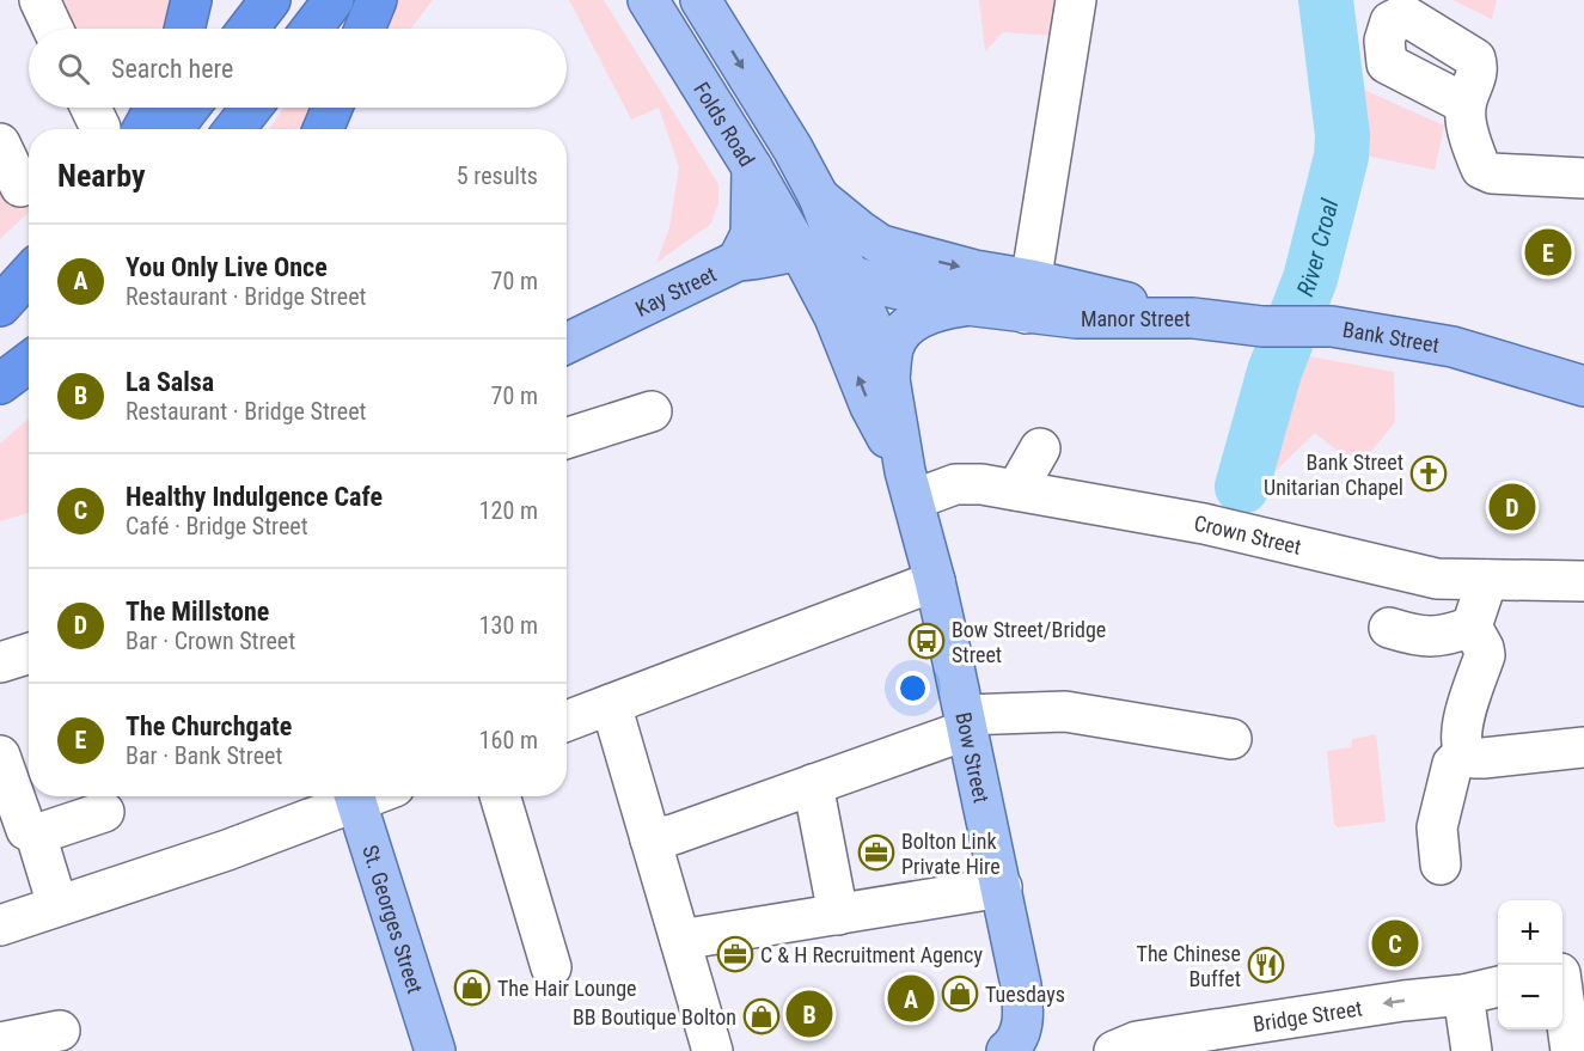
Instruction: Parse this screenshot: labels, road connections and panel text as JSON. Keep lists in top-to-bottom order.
{
  "streets": {
    "main road": [
      "Folds Road",
      "Kay Street",
      "Manor Street",
      "Bank Street",
      "Bow Street",
      "St. Georges Street"
    ],
    "street": ["Crown Street", "Bridge Street"]
  },
  "crossings": [
    ["Folds Road", "Kay Street"],
    ["Folds Road", "Manor Street"],
    ["Folds Road", "Bow Street"],
    ["Kay Street", "Manor Street"],
    ["Kay Street", "Bow Street"],
    ["Manor Street", "Bank Street"],
    ["Manor Street", "Bow Street"],
    ["Crown Street", "Bow Street"]
  ],
  "water": ["River Croal"],
  "places": {
    "church": ["Bank Street Unitarian Chapel"],
    "bus stop": ["Bow Street/Bridge Street"],
    "office": ["Bolton Link Private Hire", "C & H Recruitment Agency"],
    "restaurant": ["The Chinese Buffet"],
    "shop": ["The Hair Lounge", "Tuesdays", "BB Boutique Bolton"]
  },
  "page": {
    "search": "Search here",
    "heading": ["Nearby", "5 results"],
    "list": [
      {
        "mark": "A",
        "name": "You Only Live Once",
        "note": "Restaurant · Bridge Street",
        "value": "70 m"
      },
      {
        "mark": "B",
        "name": "La Salsa",
        "note": "Restaurant · Bridge Street",
        "value": "70 m"
      },
      {
        "mark": "C",
        "name": "Healthy Indulgence Cafe",
        "note": "Café · Bridge Street",
        "value": "120 m"
      },
      {
        "mark": "D",
        "name": "The Millstone",
        "note": "Bar · Crown Street",
        "value": "130 m"
      },
      {
        "mark": "E",
        "name": "The Churchgate",
        "note": "Bar · Bank Street",
        "value": "160 m"
      }
    ],
    "pins": [
      "E",
      "D",
      "C",
      "A",
      "B"
    ],
    "map_buttons": ["+", "−"]
  }
}
